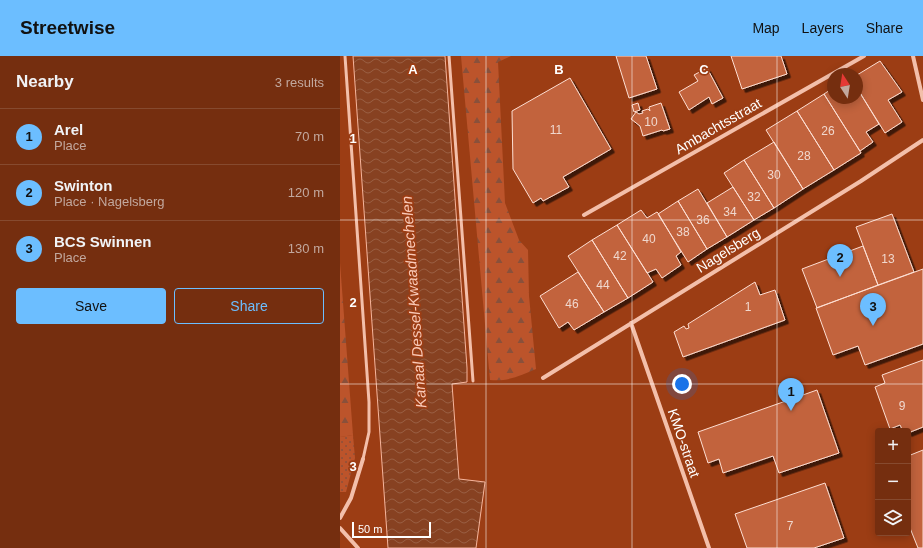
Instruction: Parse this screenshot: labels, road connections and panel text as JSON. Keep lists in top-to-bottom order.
{
  "streets": {
    "street": ["Ambachtsstraat", "Nagelsberg", "KMO-straat"]
  },
  "crossings": [
    ["Nagelsberg", "KMO-straat"]
  ],
  "water": ["Kanaal Dessel-Kwaadmechelen"],
  "house_numbers": [
    "10",
    "11",
    "26",
    "28",
    "30",
    "32",
    "34",
    "36",
    "38",
    "40",
    "42",
    "13",
    "44",
    "46",
    "1",
    "9",
    "7"
  ],
  "scale_bar": "50 m",
  "north": "top",
  "page": {
    "header": "Streetwise",
    "nav": ["Map", "Layers", "Share"],
    "heading": ["Nearby", "3 results"],
    "list": [
      {
        "mark": "1",
        "name": "Arel",
        "note": "Place",
        "value": "70 m"
      },
      {
        "mark": "2",
        "name": "Swinton",
        "note": "Place · Nagelsberg",
        "value": "120 m"
      },
      {
        "mark": "3",
        "name": "BCS Swinnen",
        "note": "Place",
        "value": "130 m"
      }
    ],
    "pins": ["2", "3", "1"],
    "buttons": ["Save", "Share"],
    "map_buttons": ["+", "−"],
    "scale": "50 m"
  },
  "grid": {
    "columns": ["A", "B", "C"],
    "rows": ["1", "2", "3"]
  }
}
